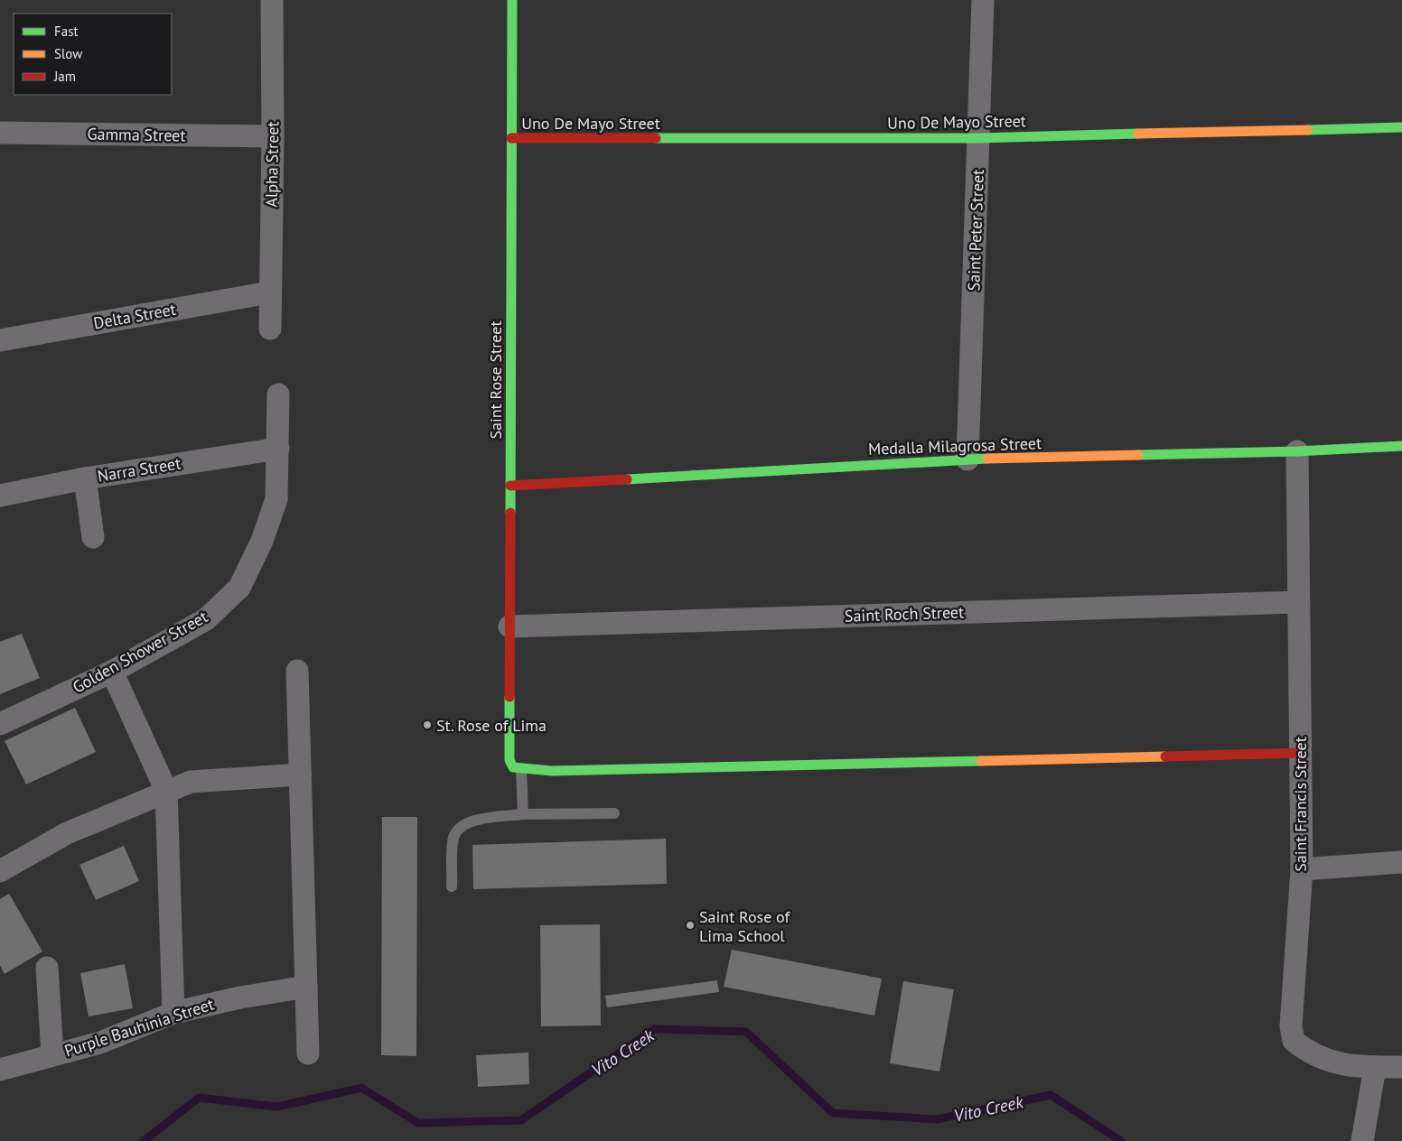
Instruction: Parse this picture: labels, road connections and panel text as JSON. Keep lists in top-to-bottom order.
{
  "streets": {
    "street": [
      "Uno De Mayo Street",
      "Gamma Street",
      "Alpha Street",
      "Saint Peter Street",
      "Delta Street",
      "Saint Rose Street",
      "Medalla Milagrosa Street",
      "Narra Street",
      "Saint Roch Street",
      "Golden Shower Street",
      "Saint Francis Street",
      "Purple Bauhinia Street"
    ]
  },
  "crossings": [
    ["Uno De Mayo Street", "Saint Peter Street"],
    ["Uno De Mayo Street", "Saint Rose Street"],
    ["Gamma Street", "Alpha Street"],
    ["Alpha Street", "Delta Street"],
    ["Saint Peter Street", "Medalla Milagrosa Street"],
    ["Saint Rose Street", "Medalla Milagrosa Street"],
    ["Saint Rose Street", "Saint Roch Street"],
    ["Medalla Milagrosa Street", "Saint Francis Street"],
    ["Narra Street", "Golden Shower Street"],
    ["Saint Roch Street", "Saint Francis Street"]
  ],
  "water": ["Vito Creek"],
  "places": ["St. Rose of Lima", "Saint Rose of Lima School"],
  "legend": ["Fast", "Slow", "Jam"]
}
